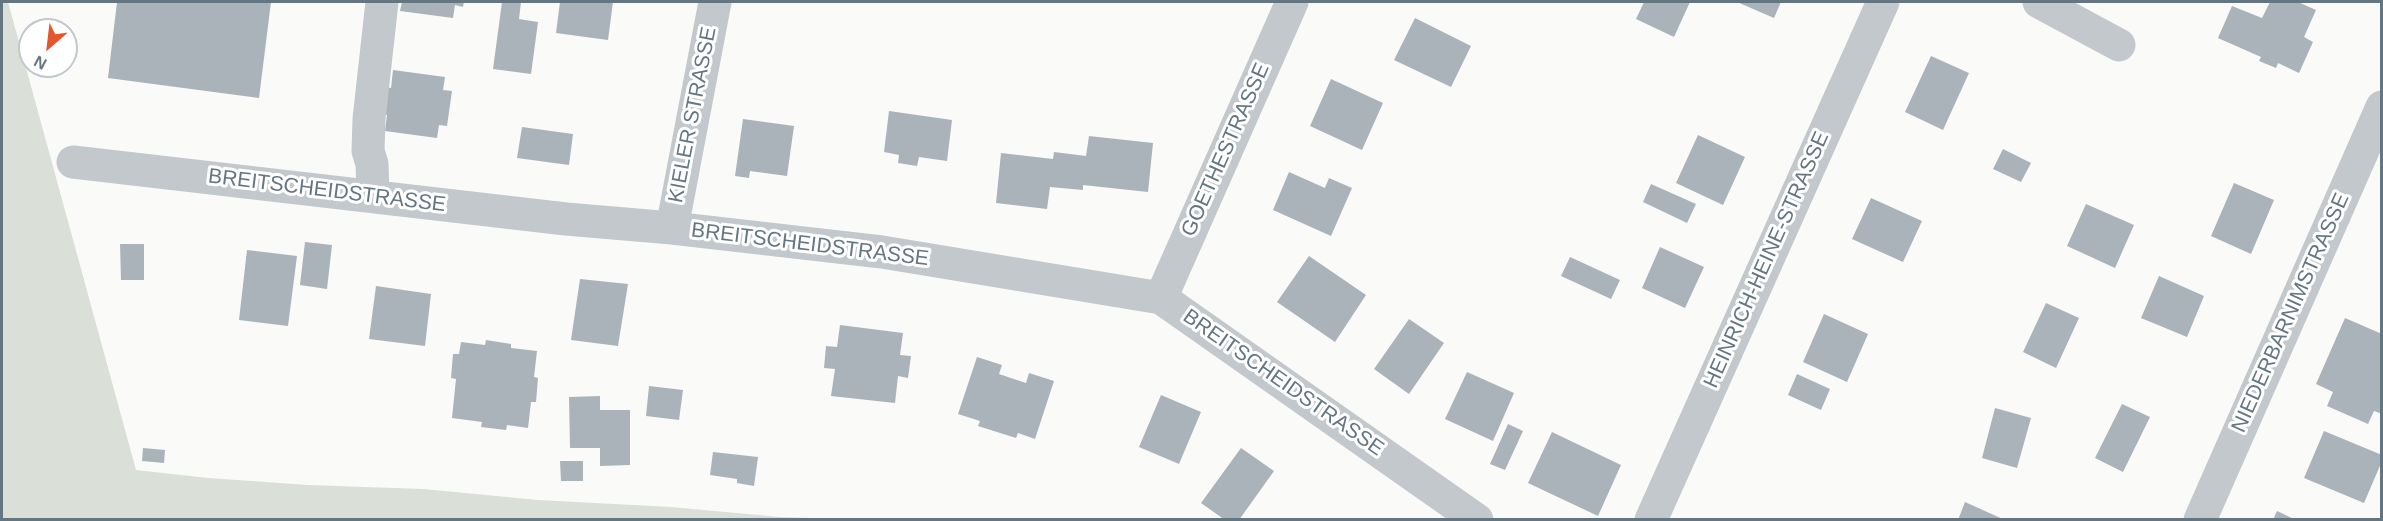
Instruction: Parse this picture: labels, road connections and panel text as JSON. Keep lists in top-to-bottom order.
{
  "streets": {
    "street": [
      "KIELER STRASSE",
      "GOETHESTRASSE",
      "BREITSCHEIDSTRASSE",
      "HEINRICH-HEINE-STRASSE",
      "NIEDERBARNIMSTRASSE"
    ]
  },
  "crossings": [
    ["KIELER STRASSE", "BREITSCHEIDSTRASSE"],
    ["GOETHESTRASSE", "BREITSCHEIDSTRASSE"]
  ],
  "north": "bottom left"
}
